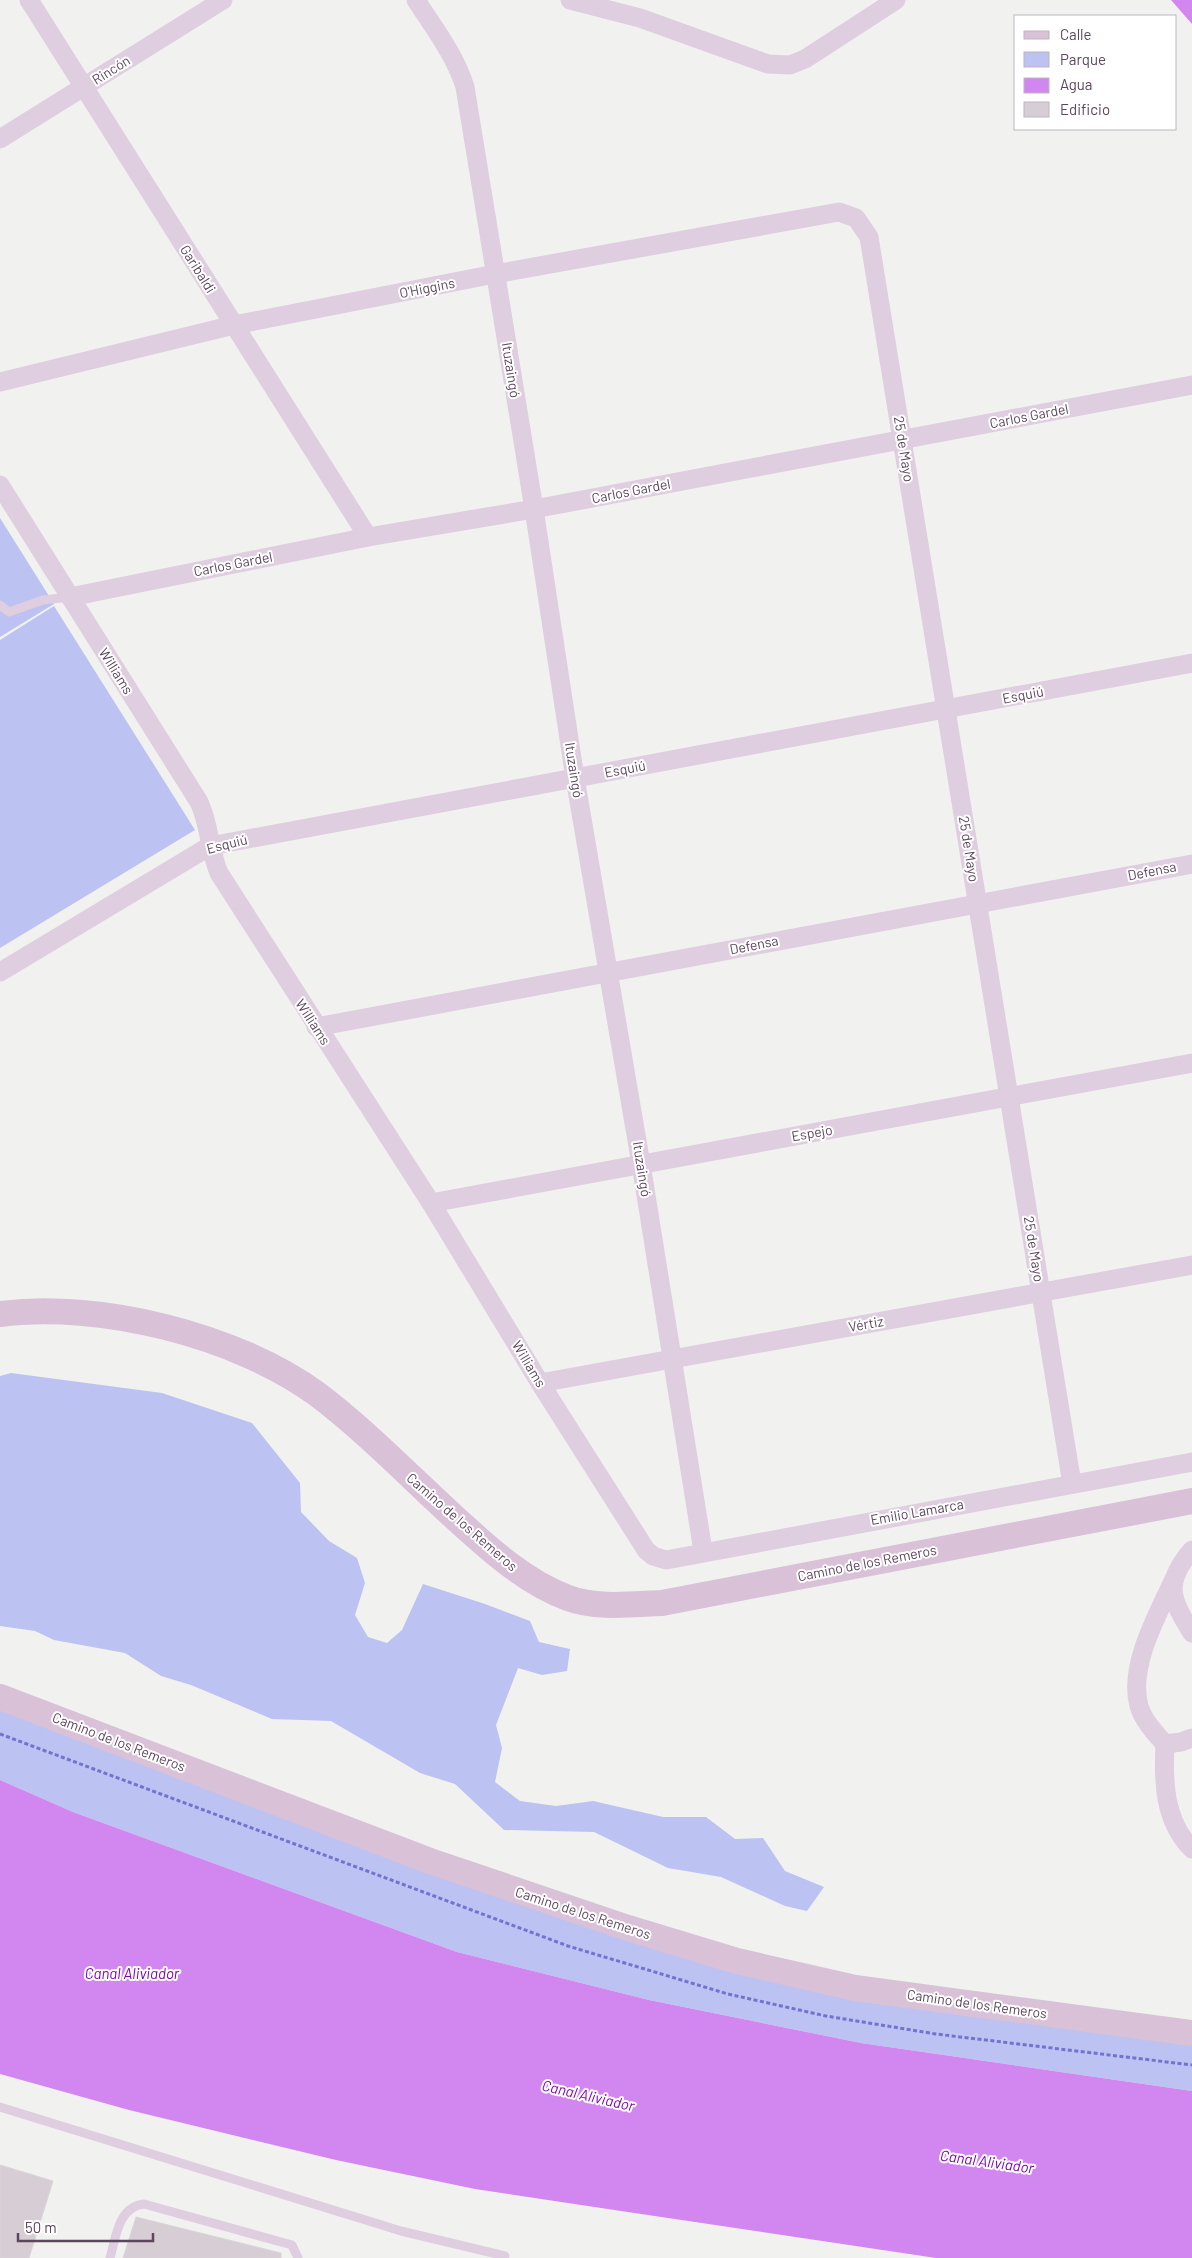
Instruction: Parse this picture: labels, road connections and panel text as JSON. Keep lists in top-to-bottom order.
{
  "streets": {
    "main road": ["Camino de los Remeros"],
    "street": [
      "Rincón",
      "Garibaldi",
      "O'Higgins",
      "Ituzaingó",
      "Carlos Gardel",
      "25 de Mayo",
      "Williams",
      "Esquiú",
      "Defensa",
      "Espejo",
      "Vértiz",
      "Emilio Lamarca"
    ]
  },
  "crossings": [
    ["Rincón", "Garibaldi"],
    ["Garibaldi", "O'Higgins"],
    ["Garibaldi", "Carlos Gardel"],
    ["O'Higgins", "Ituzaingó"],
    ["O'Higgins", "25 de Mayo"],
    ["Ituzaingó", "Carlos Gardel"],
    ["Ituzaingó", "Esquiú"],
    ["Ituzaingó", "Defensa"],
    ["Ituzaingó", "Espejo"],
    ["Ituzaingó", "Vértiz"],
    ["Ituzaingó", "Emilio Lamarca"],
    ["Carlos Gardel", "25 de Mayo"],
    ["Carlos Gardel", "Williams"],
    ["25 de Mayo", "Esquiú"],
    ["25 de Mayo", "Defensa"],
    ["25 de Mayo", "Espejo"],
    ["25 de Mayo", "Vértiz"],
    ["25 de Mayo", "Emilio Lamarca"],
    ["Williams", "Esquiú"],
    ["Williams", "Defensa"],
    ["Williams", "Espejo"],
    ["Williams", "Vértiz"],
    ["Williams", "Emilio Lamarca"]
  ],
  "water": ["Canal Aliviador"],
  "legend": [
    "Calle",
    "Parque",
    "Agua",
    "Edificio"
  ],
  "scale_bar": "50 m"
}
